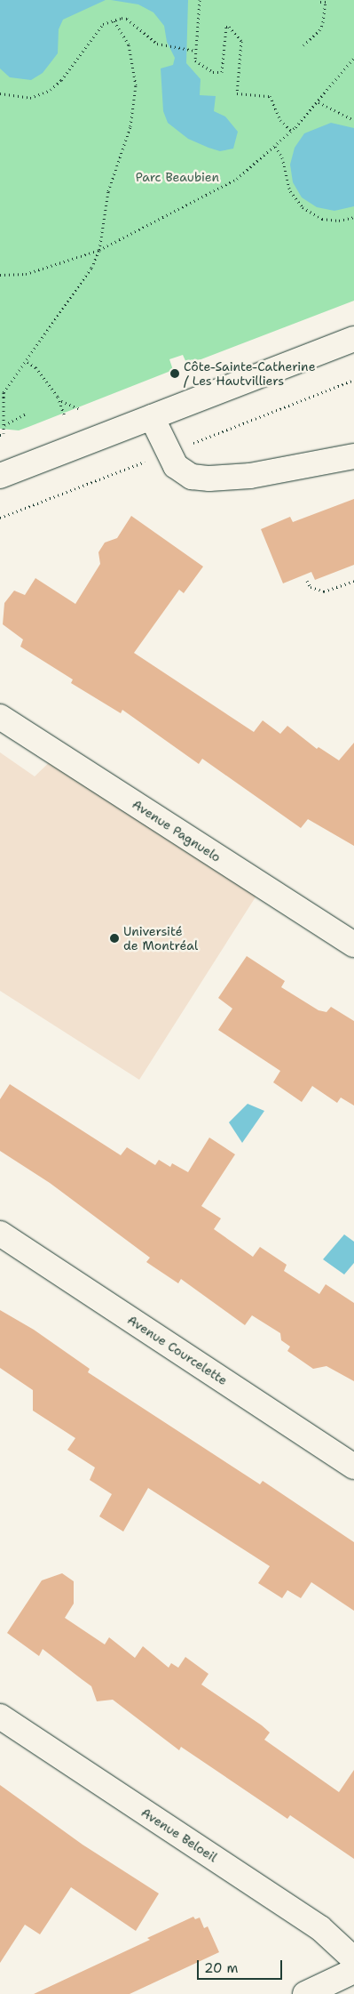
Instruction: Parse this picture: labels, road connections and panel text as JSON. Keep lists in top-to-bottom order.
{
  "streets": {
    "street": ["Avenue Pagnuelo", "Avenue Courcelette", "Avenue Beloeil"]
  },
  "parks": ["Parc Beaubien"],
  "places": ["Côte-Sainte-Catherine / Les Hautvilliers", "Université de Montréal"],
  "scale_bar": "20 m"
}
